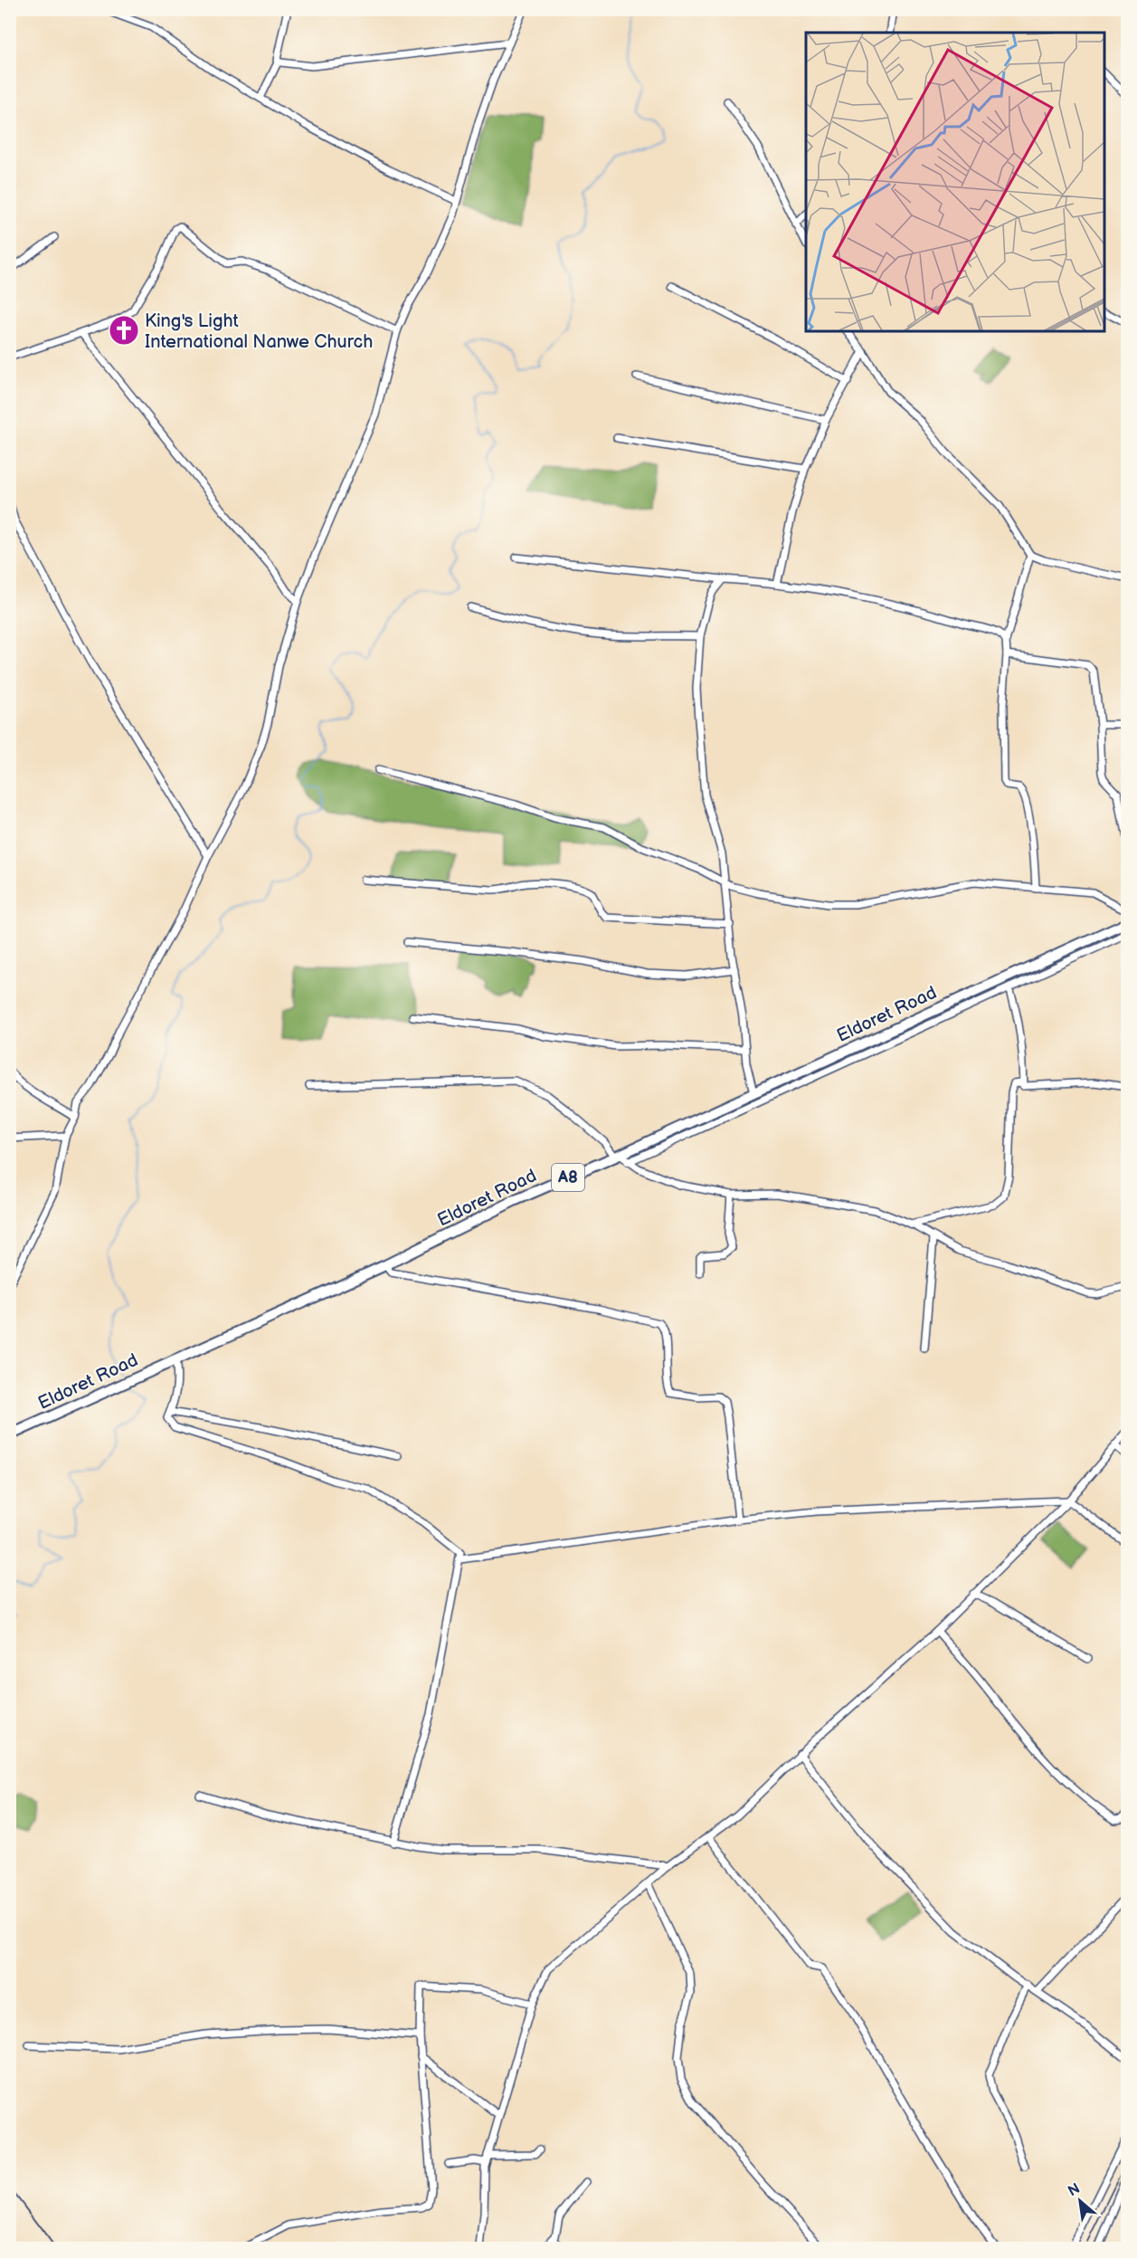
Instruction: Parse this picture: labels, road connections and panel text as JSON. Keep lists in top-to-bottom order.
{
  "streets": {
    "highway": ["Eldoret Road", "A8"]
  },
  "places": {
    "church": ["King's Light International Nanwe Church"]
  },
  "north": "top left"
}
